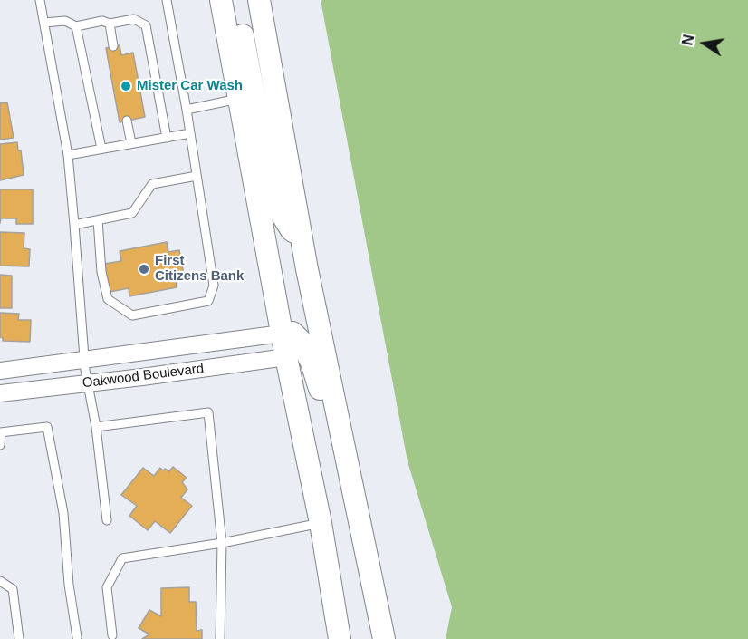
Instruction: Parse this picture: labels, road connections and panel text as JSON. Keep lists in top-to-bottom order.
{
  "streets": {
    "street": ["Oakwood Boulevard"]
  },
  "places": ["Mister Car Wash", "First Citizens Bank"],
  "north": "left"
}
